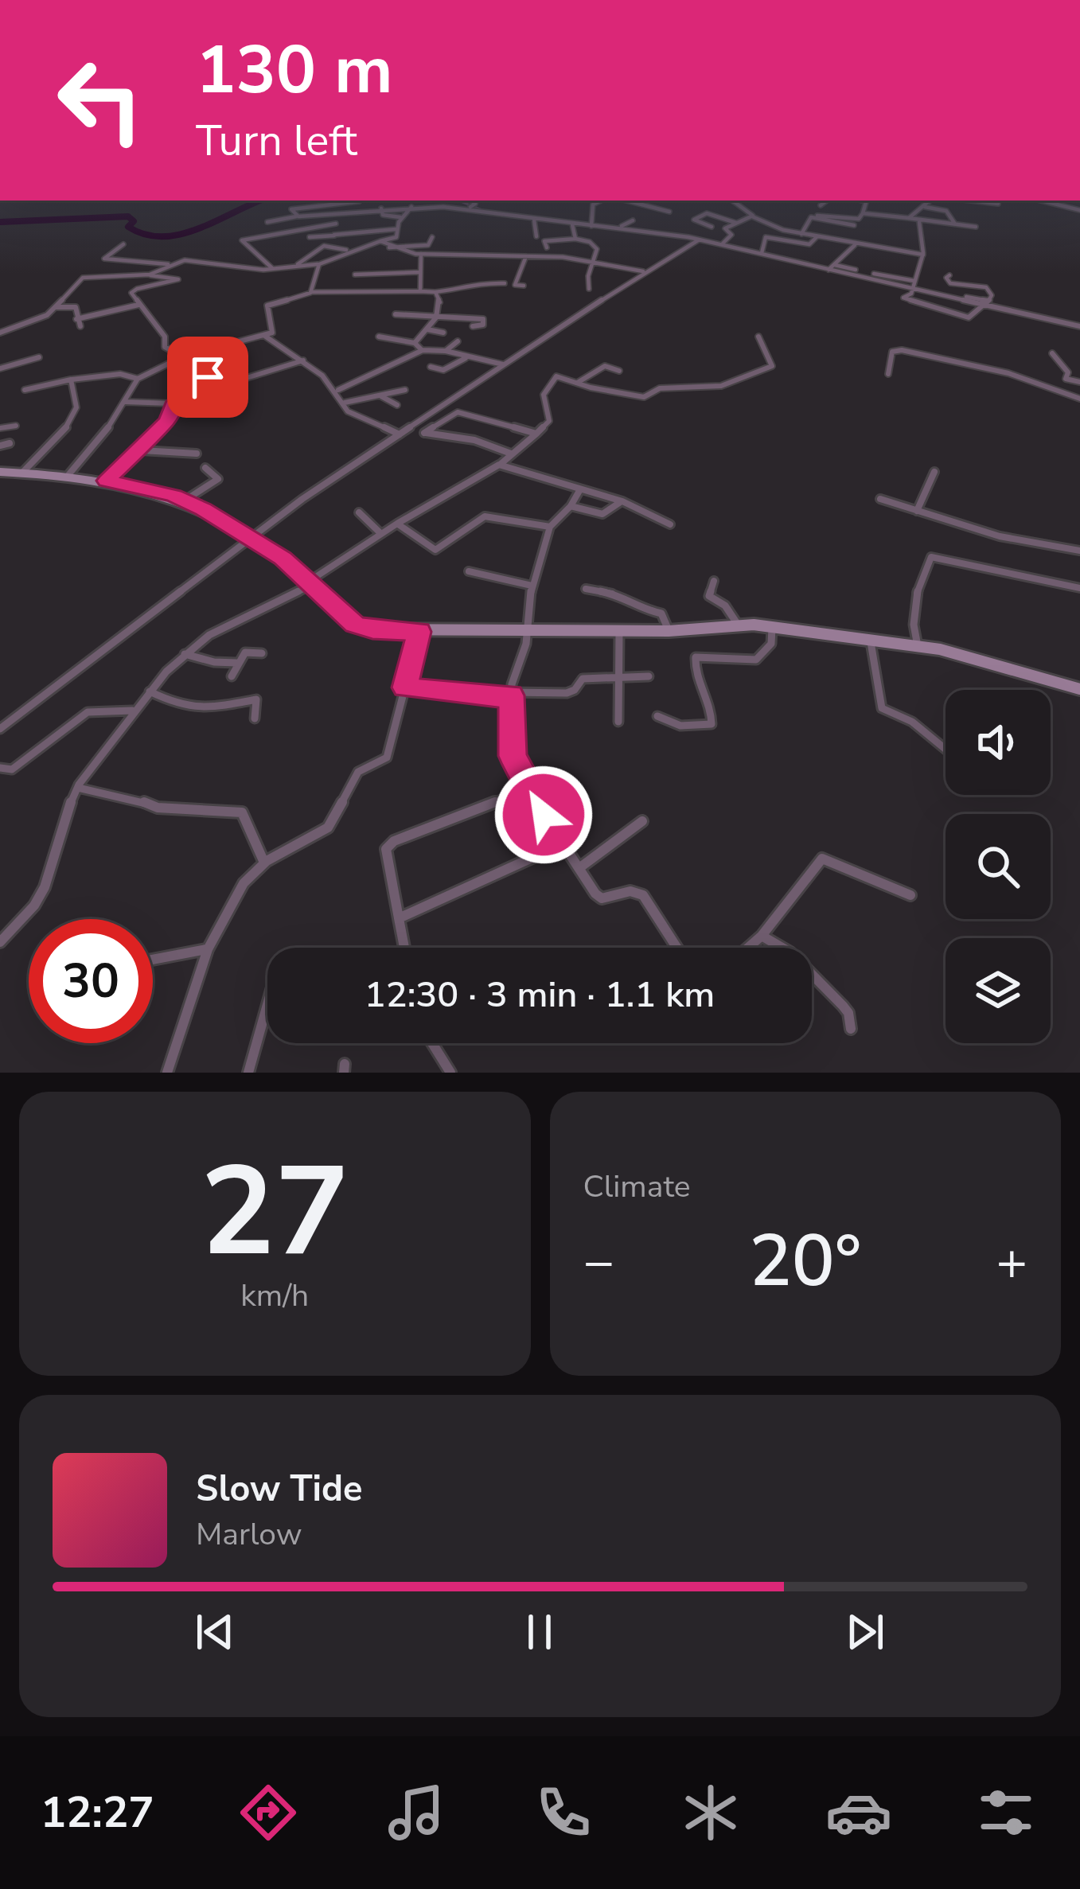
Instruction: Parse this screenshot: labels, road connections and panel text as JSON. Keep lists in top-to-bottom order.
{
  "page": {
    "turn": ["130 m", "Turn left"],
    "limit": "30",
    "trip": "12:30 · 3 min · 1.1 km",
    "tile": [
      ["27", "km/h"],
      "Climate"
    ],
    "heat": ["−", "20°", "+"],
    "song": ["Slow Tide", "Marlow"],
    "tabs": "12:27"
  }
}
